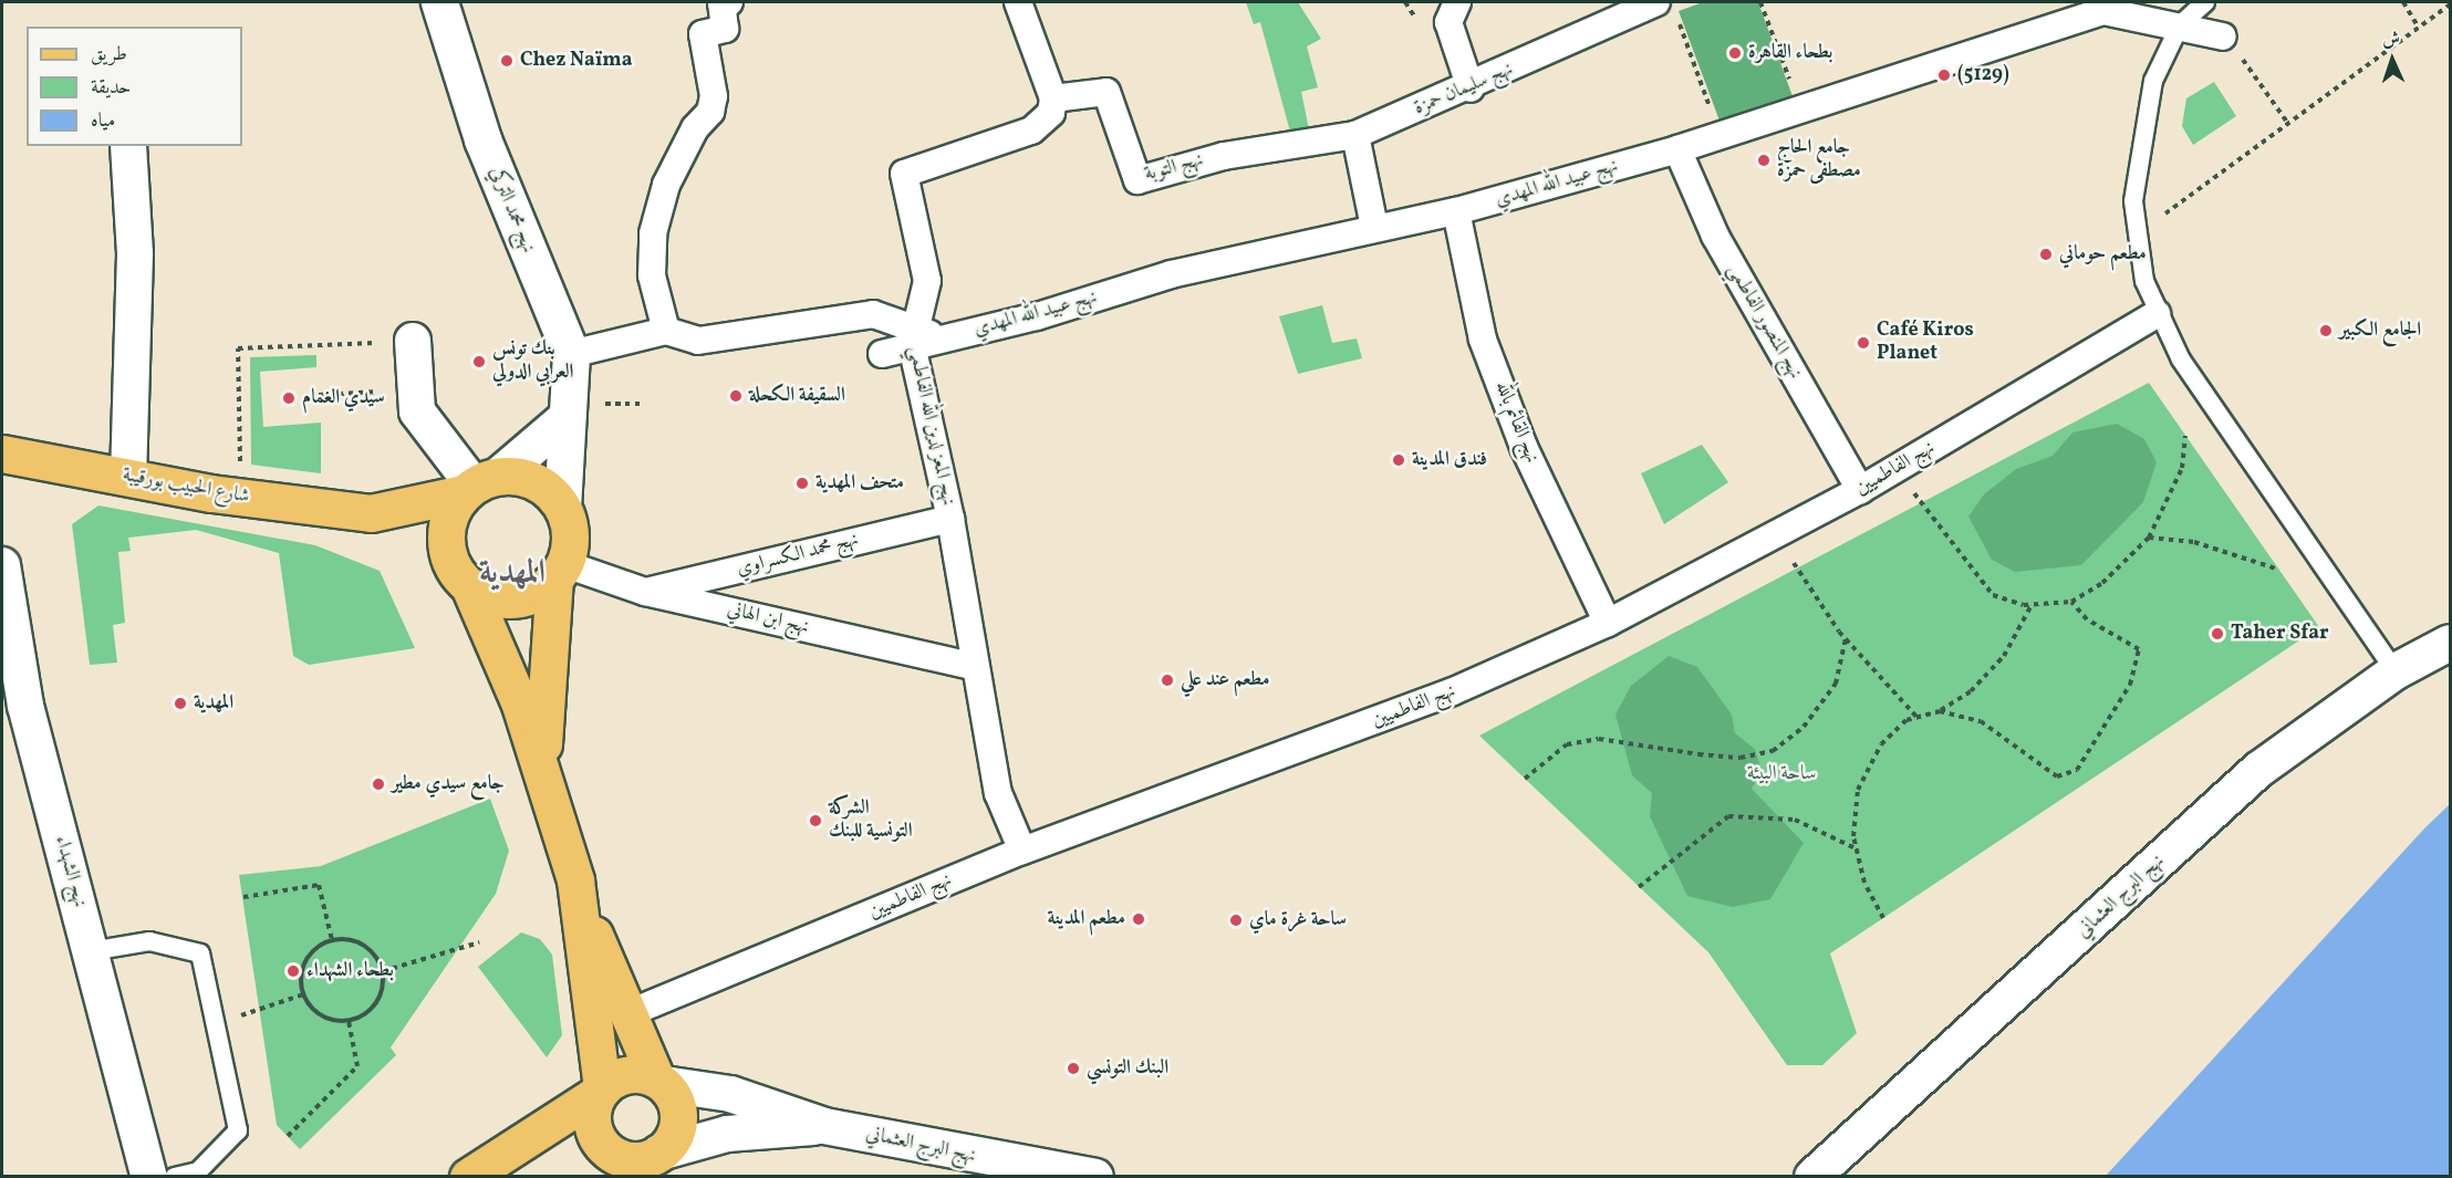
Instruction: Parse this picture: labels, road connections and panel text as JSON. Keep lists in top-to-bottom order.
{
  "streets": {
    "main road": ["شارع الحبيب بورقيبة"],
    "street": [
      "نهج سليمان حمزة",
      "نهج التوبة",
      "نهج عبيد الله المهدي",
      "نهج محمد التركي",
      "نهج المنصور الفاطمي",
      "نهج القائم بالله",
      "نهج المعز لدين الله الفاطمي",
      "نهج الفاطميين",
      "نهج محمد الكسراوي",
      "نهج ابن الهاني",
      "نهج الشهداء",
      "نهج البرج العثماني"
    ]
  },
  "crossings": [
    ["نهج سليمان حمزة", "نهج التوبة"],
    ["نهج التوبة", "نهج المعز لدين الله الفاطمي"],
    ["نهج عبيد الله المهدي", "نهج المنصور الفاطمي"],
    ["نهج عبيد الله المهدي", "نهج القائم بالله"],
    ["نهج عبيد الله المهدي", "نهج المعز لدين الله الفاطمي"],
    ["نهج محمد التركي", "شارع الحبيب بورقيبة"],
    ["نهج محمد التركي", "نهج ابن الهاني"],
    ["نهج المنصور الفاطمي", "نهج الفاطميين"],
    ["نهج القائم بالله", "نهج الفاطميين"],
    ["نهج المعز لدين الله الفاطمي", "نهج الفاطميين"],
    ["نهج المعز لدين الله الفاطمي", "نهج محمد الكسراوي"],
    ["نهج المعز لدين الله الفاطمي", "نهج ابن الهاني"],
    ["شارع الحبيب بورقيبة", "نهج ابن الهاني"],
    ["نهج محمد الكسراوي", "نهج ابن الهاني"]
  ],
  "districts": ["المهدية"],
  "parks": ["ساحة البيئة"],
  "places": [
    "بطحاء القاهرة",
    "Chez Naïma",
    "(5129)",
    "جامع الحاج مصطفى حمزة",
    "مطعم حوماني",
    "الجامع الكبير",
    "Café Kiros Planet",
    "بنك تونس العربي الدولي",
    "السقيفة الكحلة",
    "سيدي الغمام",
    "فندق المدينة",
    "متحف المهدية",
    "Taher Sfar",
    "مطعم عند علي",
    "المهدية",
    "جامع سيدي مطير",
    "الشركة التونسية للبنك",
    "مطعم المدينة",
    "ساحة غرة ماي",
    "بطحاء الشهداء",
    "البنك التونسي"
  ],
  "legend": ["طريق", "حديقة", "مياه"],
  "north": "top"
}
